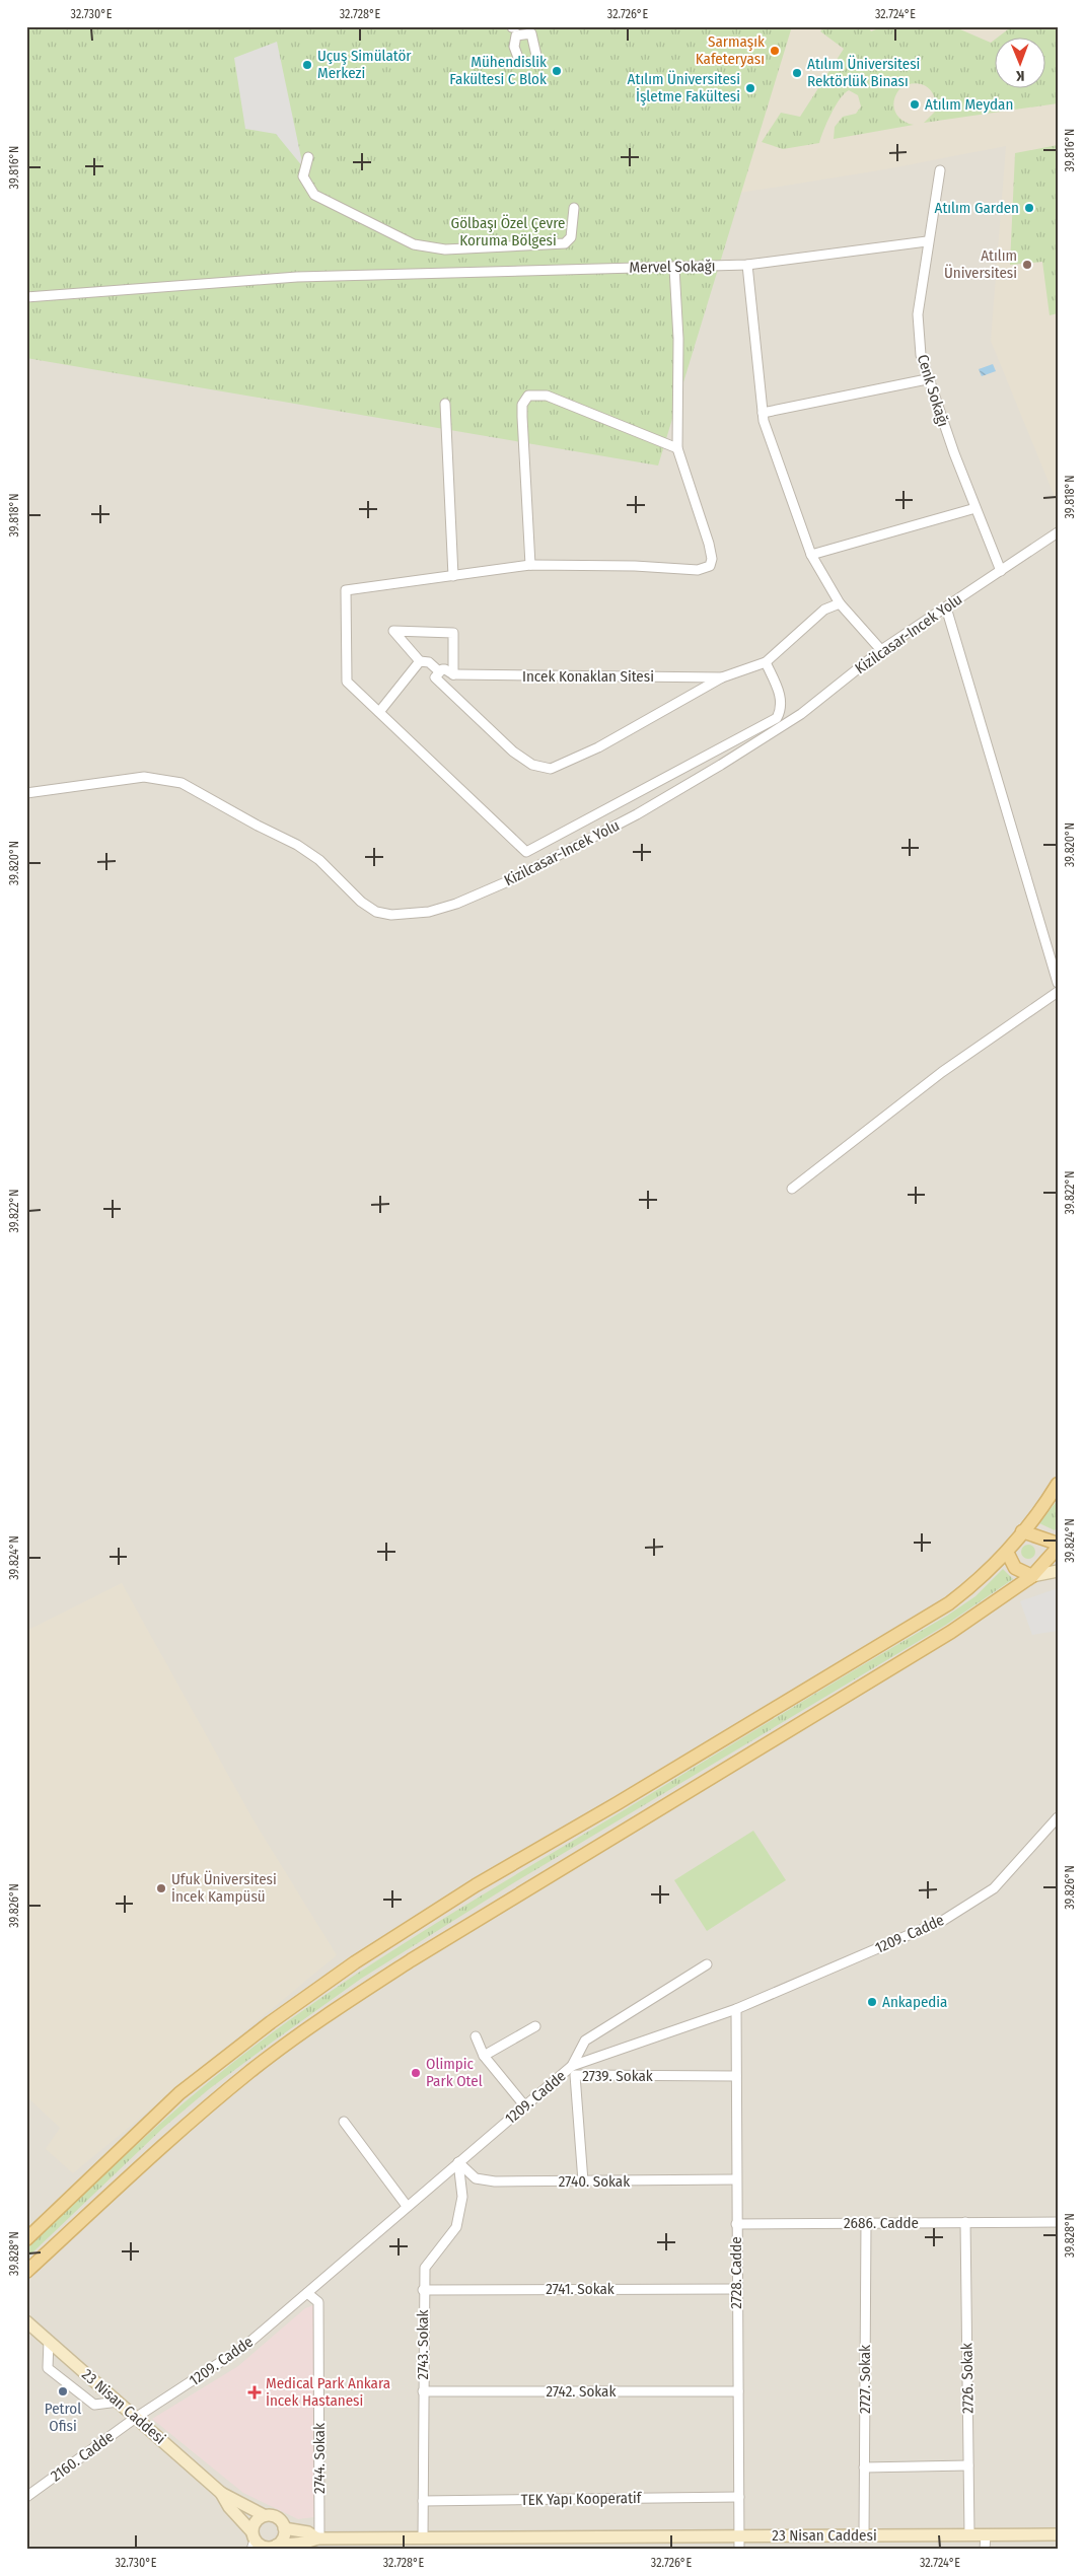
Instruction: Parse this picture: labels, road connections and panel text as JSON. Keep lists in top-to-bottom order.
{
  "streets": {
    "main road": ["23 Nisan Caddesi"],
    "street": [
      "Mervel Sokağı",
      "Cenk Sokağı",
      "Kizilcasar-Incek Yolu",
      "Incek Konaklan Sitesi",
      "1209. Cadde",
      "2739. Sokak",
      "2740. Sokak",
      "2686. Cadde",
      "2728. Cadde",
      "2741. Sokak",
      "2743. Sokak",
      "2726. Sokak",
      "2727. Sokak",
      "2742. Sokak",
      "2160. Cadde",
      "2744. Sokak",
      "TEK Yapı Kooperatif"
    ]
  },
  "crossings": [
    ["Mervel Sokağı", "Cenk Sokağı"],
    ["Cenk Sokağı", "Kizilcasar-Incek Yolu"],
    ["1209. Cadde", "2740. Sokak"],
    ["1209. Cadde", "2728. Cadde"],
    ["1209. Cadde", "2743. Sokak"],
    ["1209. Cadde", "23 Nisan Caddesi"],
    ["1209. Cadde", "2160. Cadde"],
    ["1209. Cadde", "2744. Sokak"],
    ["2739. Sokak", "2740. Sokak"],
    ["2739. Sokak", "2728. Cadde"],
    ["2740. Sokak", "2728. Cadde"],
    ["2740. Sokak", "2743. Sokak"],
    ["2686. Cadde", "2728. Cadde"],
    ["2686. Cadde", "2726. Sokak"],
    ["2686. Cadde", "2727. Sokak"],
    ["2728. Cadde", "2741. Sokak"],
    ["2728. Cadde", "2742. Sokak"],
    ["2728. Cadde", "23 Nisan Caddesi"],
    ["2728. Cadde", "TEK Yapı Kooperatif"],
    ["2741. Sokak", "2743. Sokak"],
    ["2743. Sokak", "2742. Sokak"],
    ["2743. Sokak", "23 Nisan Caddesi"],
    ["2743. Sokak", "TEK Yapı Kooperatif"],
    ["2726. Sokak", "23 Nisan Caddesi"],
    ["2727. Sokak", "23 Nisan Caddesi"],
    ["23 Nisan Caddesi", "2160. Cadde"],
    ["23 Nisan Caddesi", "2744. Sokak"]
  ],
  "parks": ["Gölbaşı Özel Çevre Koruma Bölgesi"],
  "places": {
    "other": [
      "Sarmaşık Kafeteryası",
      "Uçuş Simülatör Merkezi",
      "Mühendislik Fakültesi C Blok",
      "Atılım Üniversitesi Rektörlük Binası",
      "Atılım Üniversitesi İşletme Fakültesi",
      "Atılım Meydan",
      "Atılım Garden",
      "Atılım Üniversitesi",
      "Ufuk Üniversitesi İncek Kampüsü",
      "Ankapedia",
      "Olimpic Park Otel",
      "Petrol Ofisi"
    ],
    "health": ["Medical Park Ankara İncek Hastanesi"]
  },
  "north": "bottom",
  "coordinates": [
    "32.730°E",
    "32.728°E",
    "32.726°E",
    "32.724°E",
    "39.816°N",
    "39.818°N",
    "39.820°N",
    "39.822°N",
    "39.824°N",
    "39.826°N",
    "39.828°N"
  ]
}
